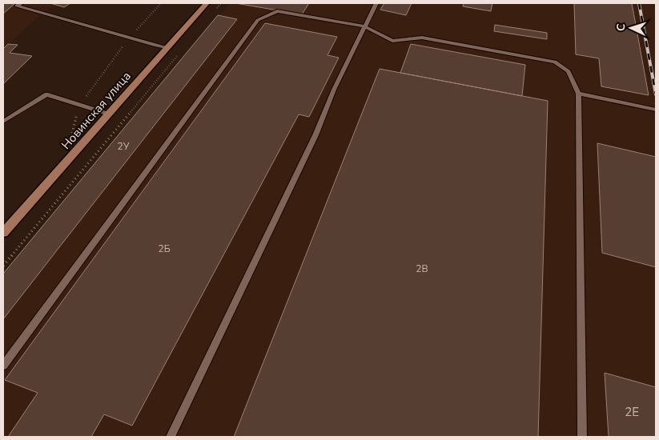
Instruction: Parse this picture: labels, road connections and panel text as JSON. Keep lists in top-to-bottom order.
{
  "streets": {
    "main road": ["Новинская улица"]
  },
  "house_numbers": [
    "2У",
    "2Б",
    "2В",
    "2Е"
  ],
  "north": "left"
}
